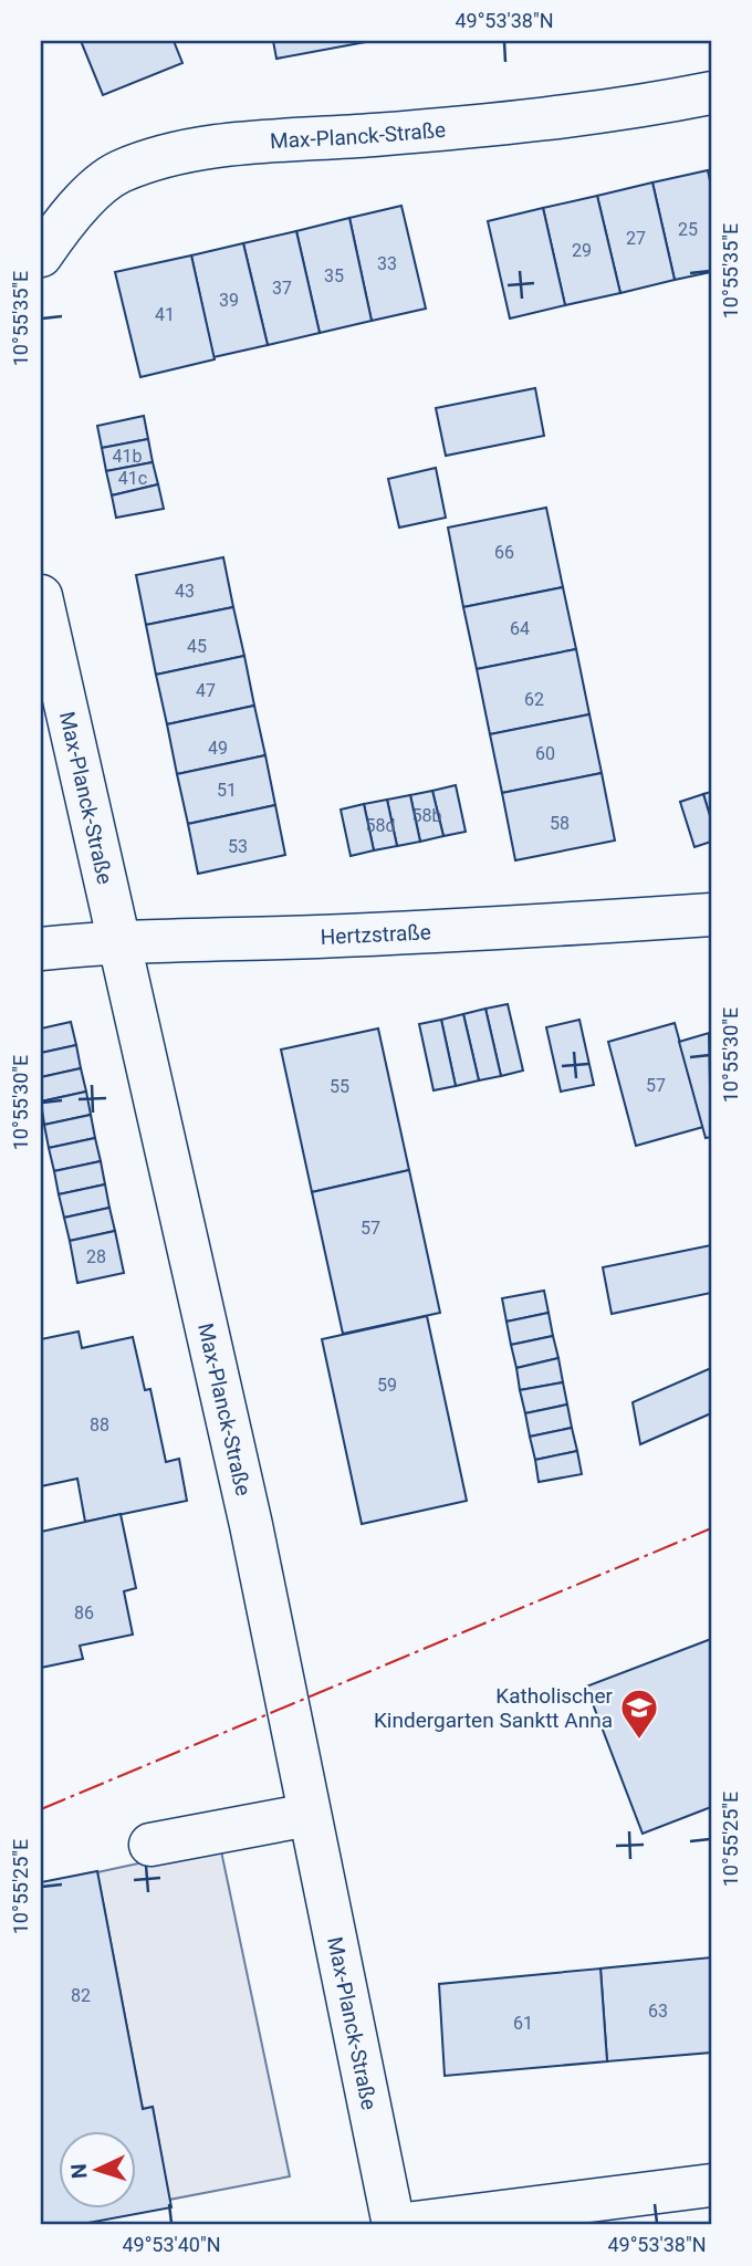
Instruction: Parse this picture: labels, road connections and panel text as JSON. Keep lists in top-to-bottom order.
{
  "streets": {
    "street": ["Max-Planck-Straße", "Hertzstraße"]
  },
  "crossings": [
    ["Max-Planck-Straße", "Hertzstraße"]
  ],
  "places": {
    "school or university": ["Katholischer Kindergarten Sanktt Anna"]
  },
  "house_numbers": [
    "25",
    "27",
    "29",
    "33",
    "35",
    "37",
    "39",
    "41",
    "41b",
    "41c",
    "66",
    "43",
    "64",
    "45",
    "47",
    "62",
    "49",
    "60",
    "51",
    "58b",
    "58",
    "58d",
    "53",
    "57",
    "55",
    "57",
    "28",
    "59",
    "88",
    "86",
    "82",
    "63",
    "61"
  ],
  "north": "left",
  "coordinates": [
    "49°53'38\"N",
    "10°55'35\"E",
    "10°55'30\"E",
    "10°55'25\"E",
    "49°53'40\"N"
  ]
}
